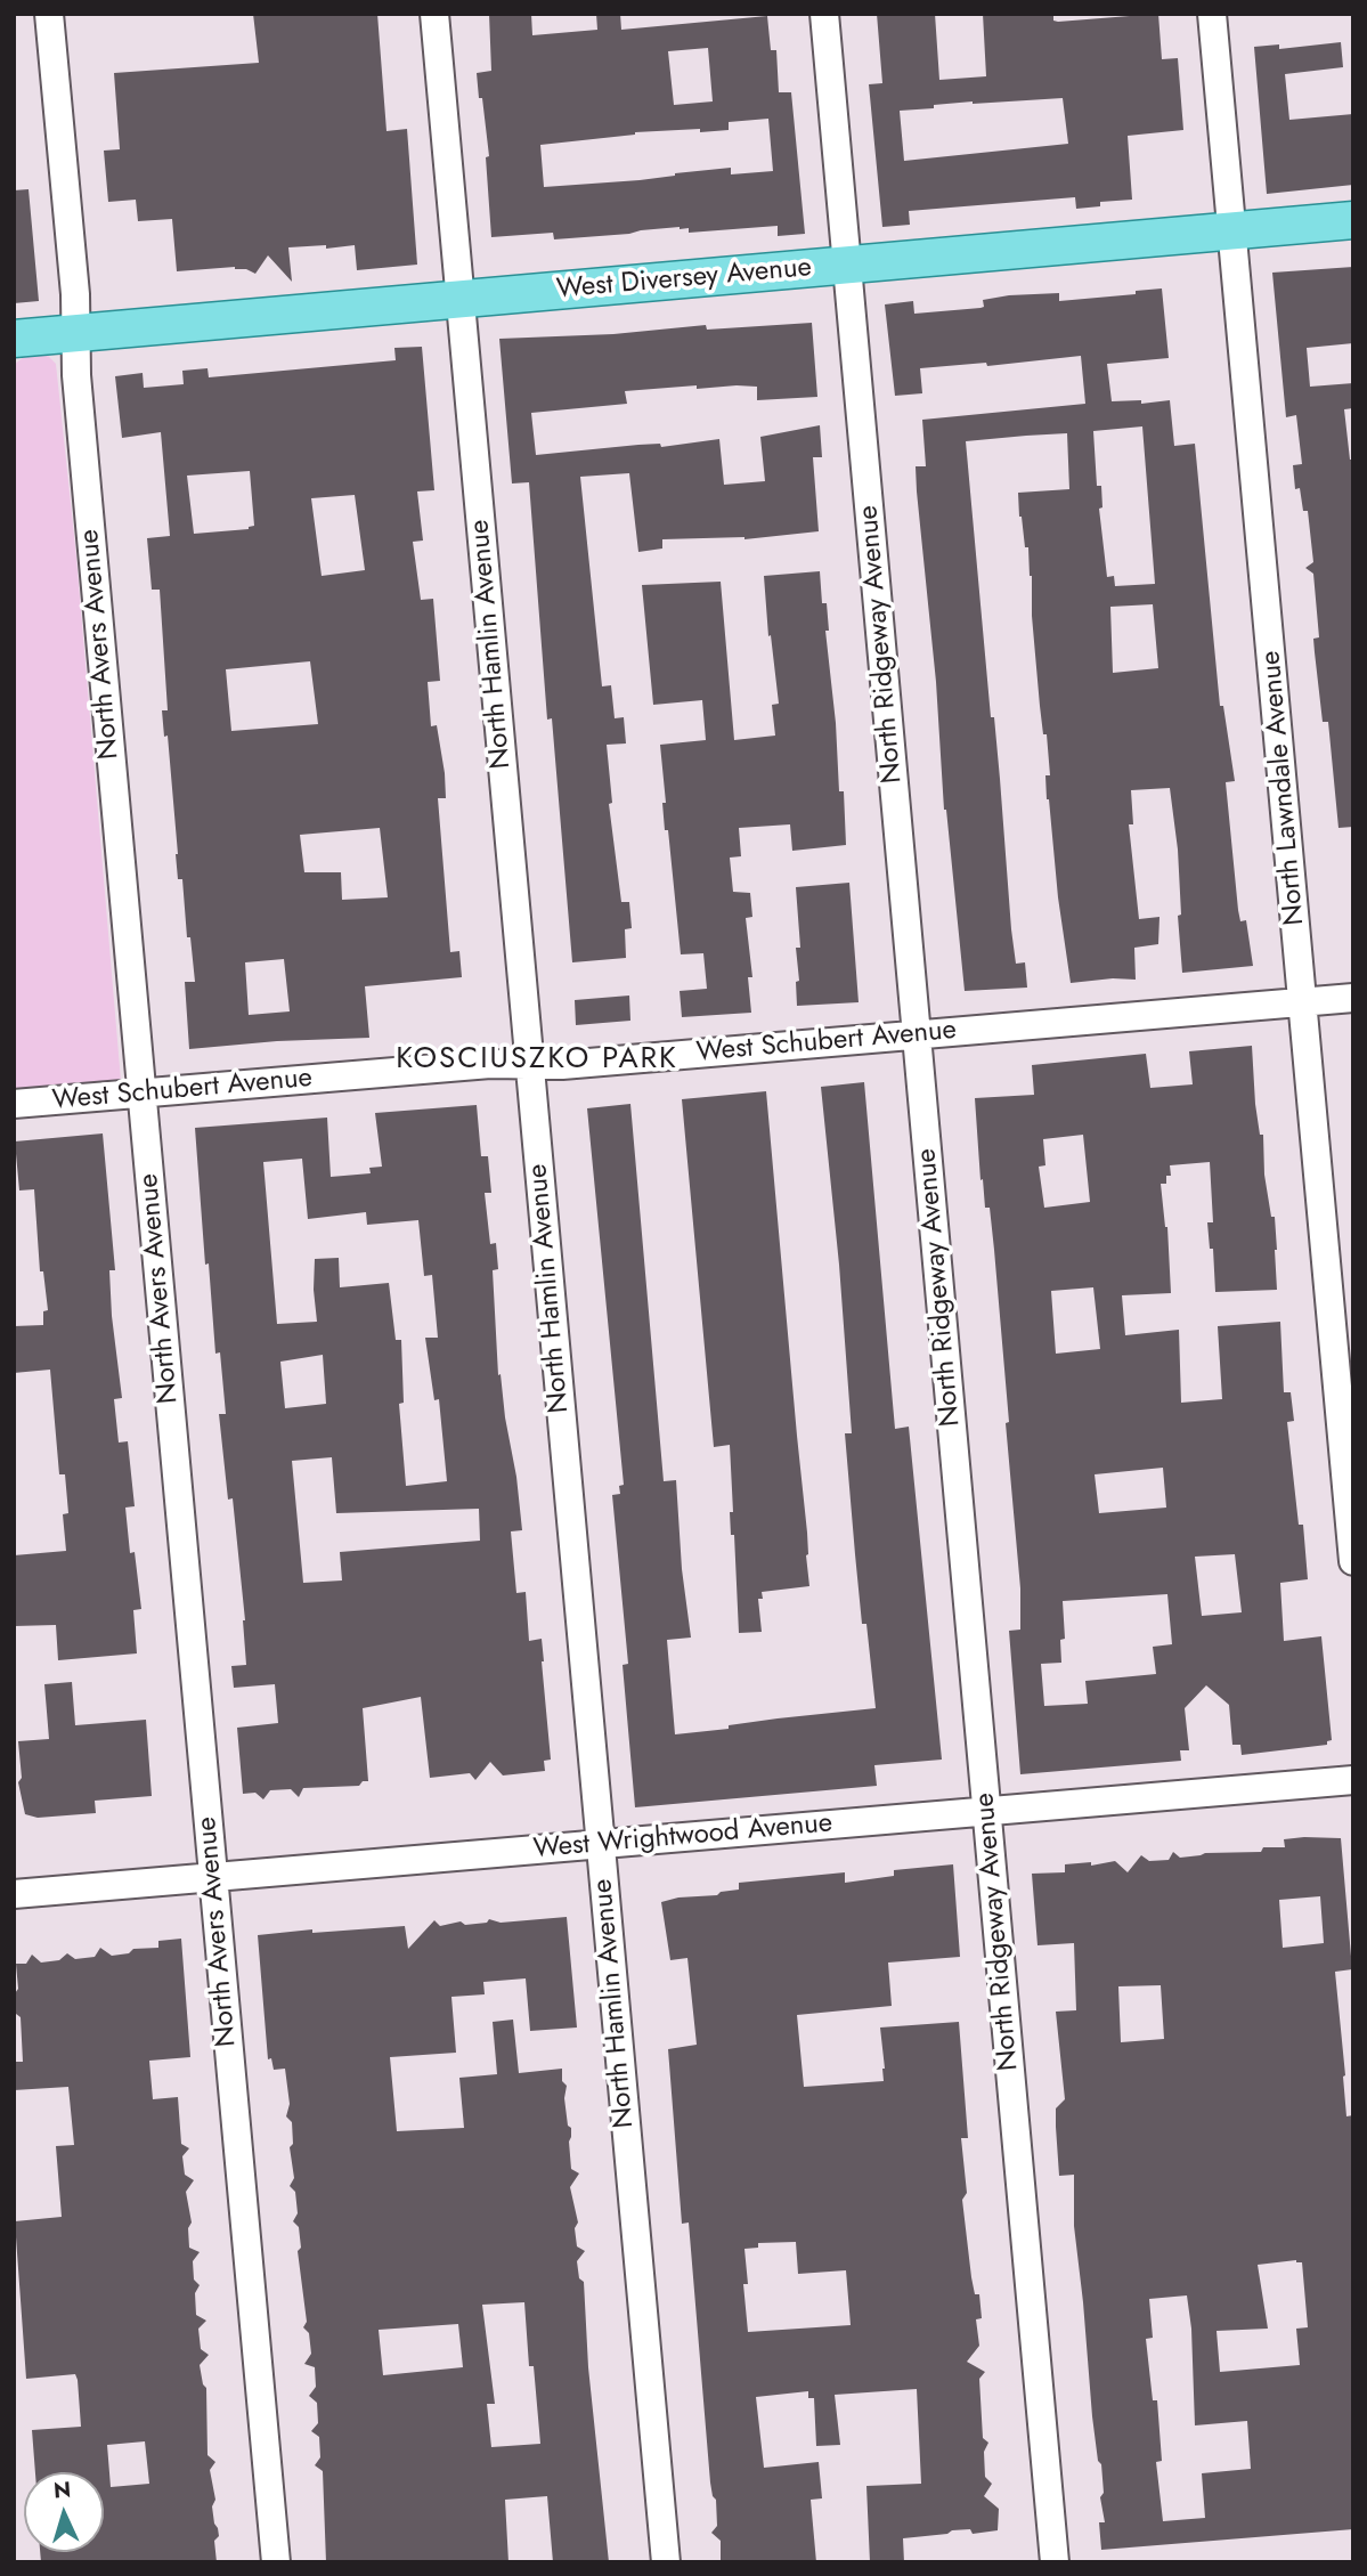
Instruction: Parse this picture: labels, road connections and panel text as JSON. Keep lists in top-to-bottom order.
{
  "streets": {
    "main road": ["West Diversey Avenue"],
    "street": [
      "North Avers Avenue",
      "North Hamlin Avenue",
      "North Ridgeway Avenue",
      "North Lawndale Avenue",
      "West Schubert Avenue",
      "West Wrightwood Avenue"
    ]
  },
  "crossings": [
    ["West Diversey Avenue", "North Avers Avenue"],
    ["West Diversey Avenue", "North Hamlin Avenue"],
    ["West Diversey Avenue", "North Ridgeway Avenue"],
    ["West Diversey Avenue", "North Lawndale Avenue"],
    ["North Avers Avenue", "West Schubert Avenue"],
    ["North Avers Avenue", "West Wrightwood Avenue"],
    ["North Hamlin Avenue", "West Schubert Avenue"],
    ["North Hamlin Avenue", "West Wrightwood Avenue"],
    ["North Ridgeway Avenue", "West Schubert Avenue"],
    ["North Ridgeway Avenue", "West Wrightwood Avenue"],
    ["North Lawndale Avenue", "West Schubert Avenue"]
  ],
  "districts": ["KOSCIUSZKO PARK"],
  "north": "top"
}
